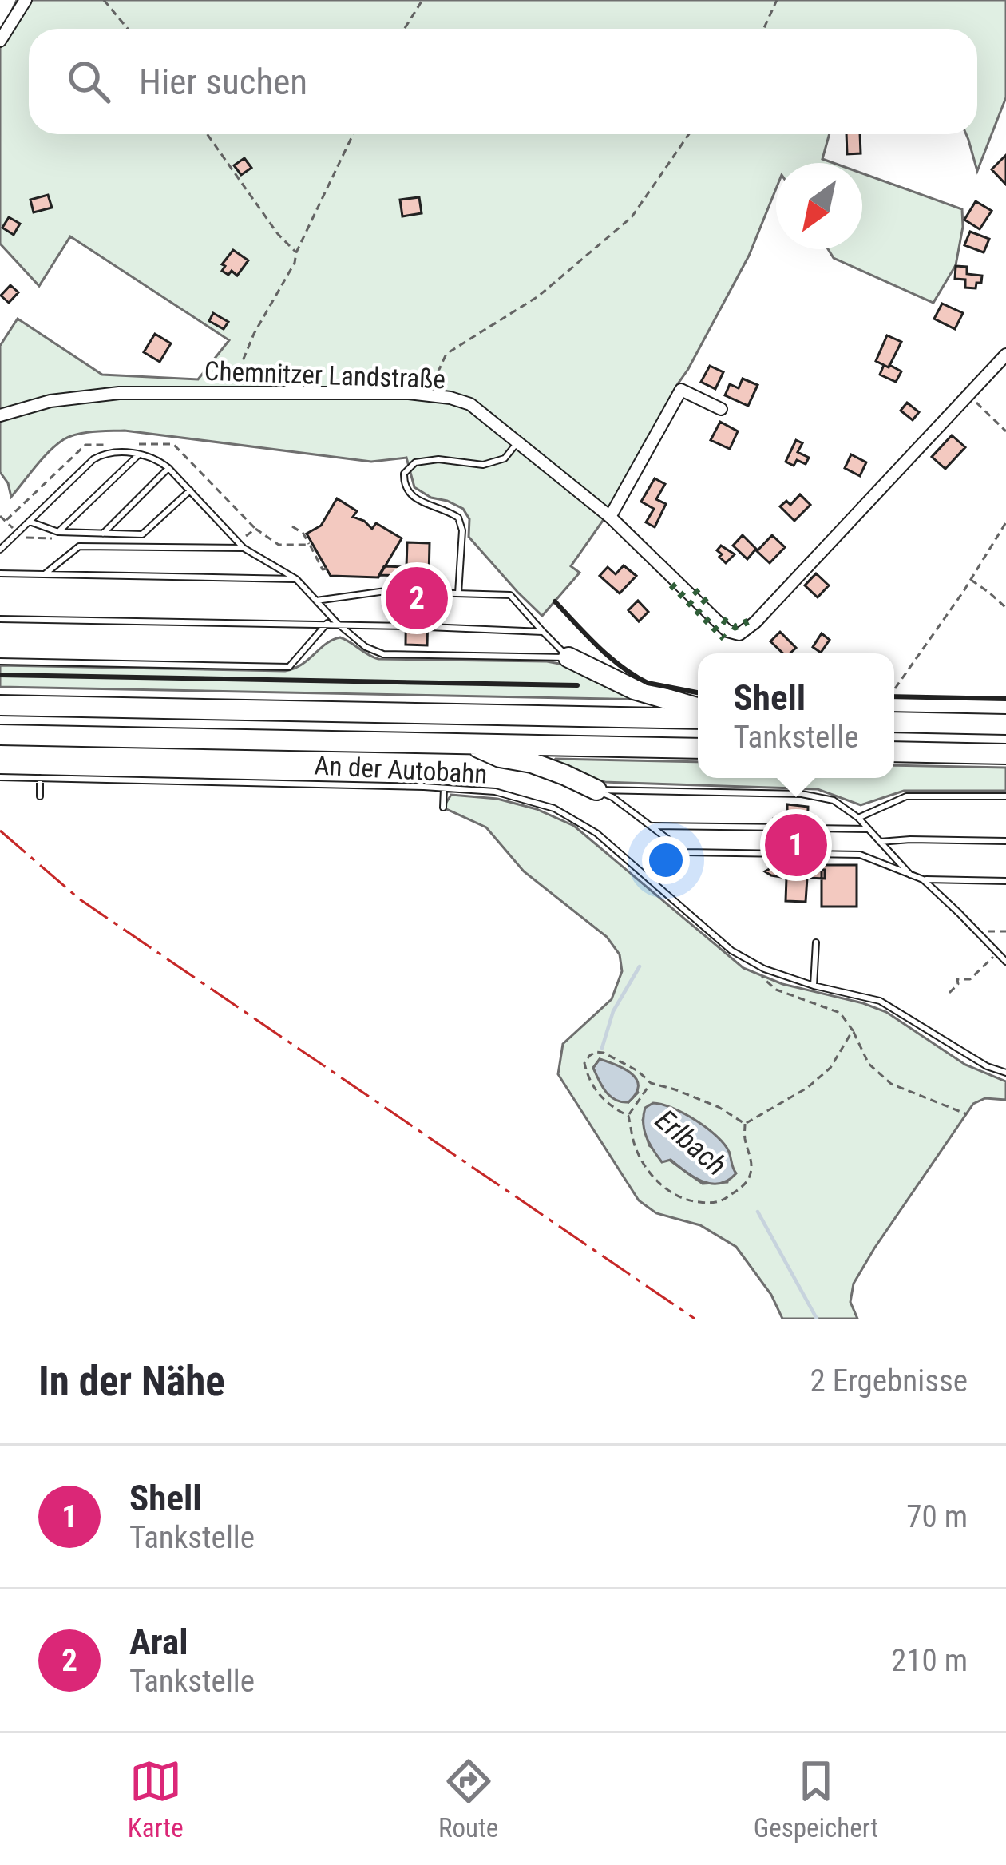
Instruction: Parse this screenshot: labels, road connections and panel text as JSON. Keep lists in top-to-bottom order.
{
  "streets": {
    "street": ["Chemnitzer Landstraße"],
    "lane": ["An der Autobahn"]
  },
  "water": ["Erlbach"],
  "north": "bottom left",
  "page": {
    "search": "Hier suchen",
    "pins": ["2", "1"],
    "popup": ["Shell", "Tankstelle"],
    "heading": ["In der Nähe", "2 Ergebnisse"],
    "list": [
      {
        "mark": "1",
        "name": "Shell",
        "note": "Tankstelle",
        "value": "70 m"
      },
      {
        "mark": "2",
        "name": "Aral",
        "note": "Tankstelle",
        "value": "210 m"
      }
    ],
    "nav": ["Karte", "Route", "Gespeichert"]
  }
}
